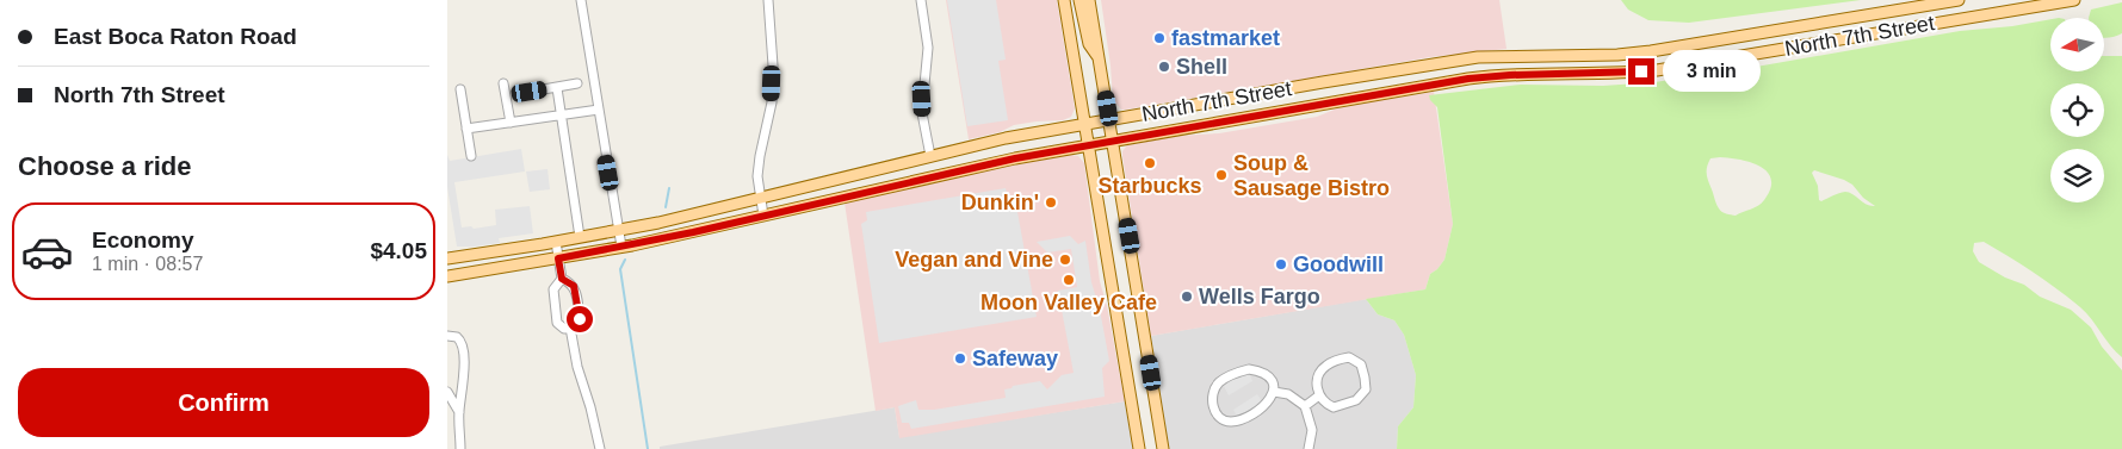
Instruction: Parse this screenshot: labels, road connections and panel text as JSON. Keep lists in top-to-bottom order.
{
  "streets": {
    "main road": ["North 7th Street"]
  },
  "places": [
    "fastmarket",
    "Shell",
    "Starbucks",
    "Soup & Sausage Bistro",
    "Dunkin'",
    "Vegan and Vine",
    "Goodwill",
    "Moon Valley Cafe",
    "Wells Fargo",
    "Safeway"
  ],
  "north": "left",
  "page": {
    "banner": ["East Boca Raton Road", "North 7th Street"],
    "bubble": "3 min",
    "heading": "Choose a ride",
    "list": [
      {
        "name": "Economy",
        "note": "1 min · 08:57",
        "value": "$4.05"
      }
    ],
    "buttons": "Confirm"
  }
}
